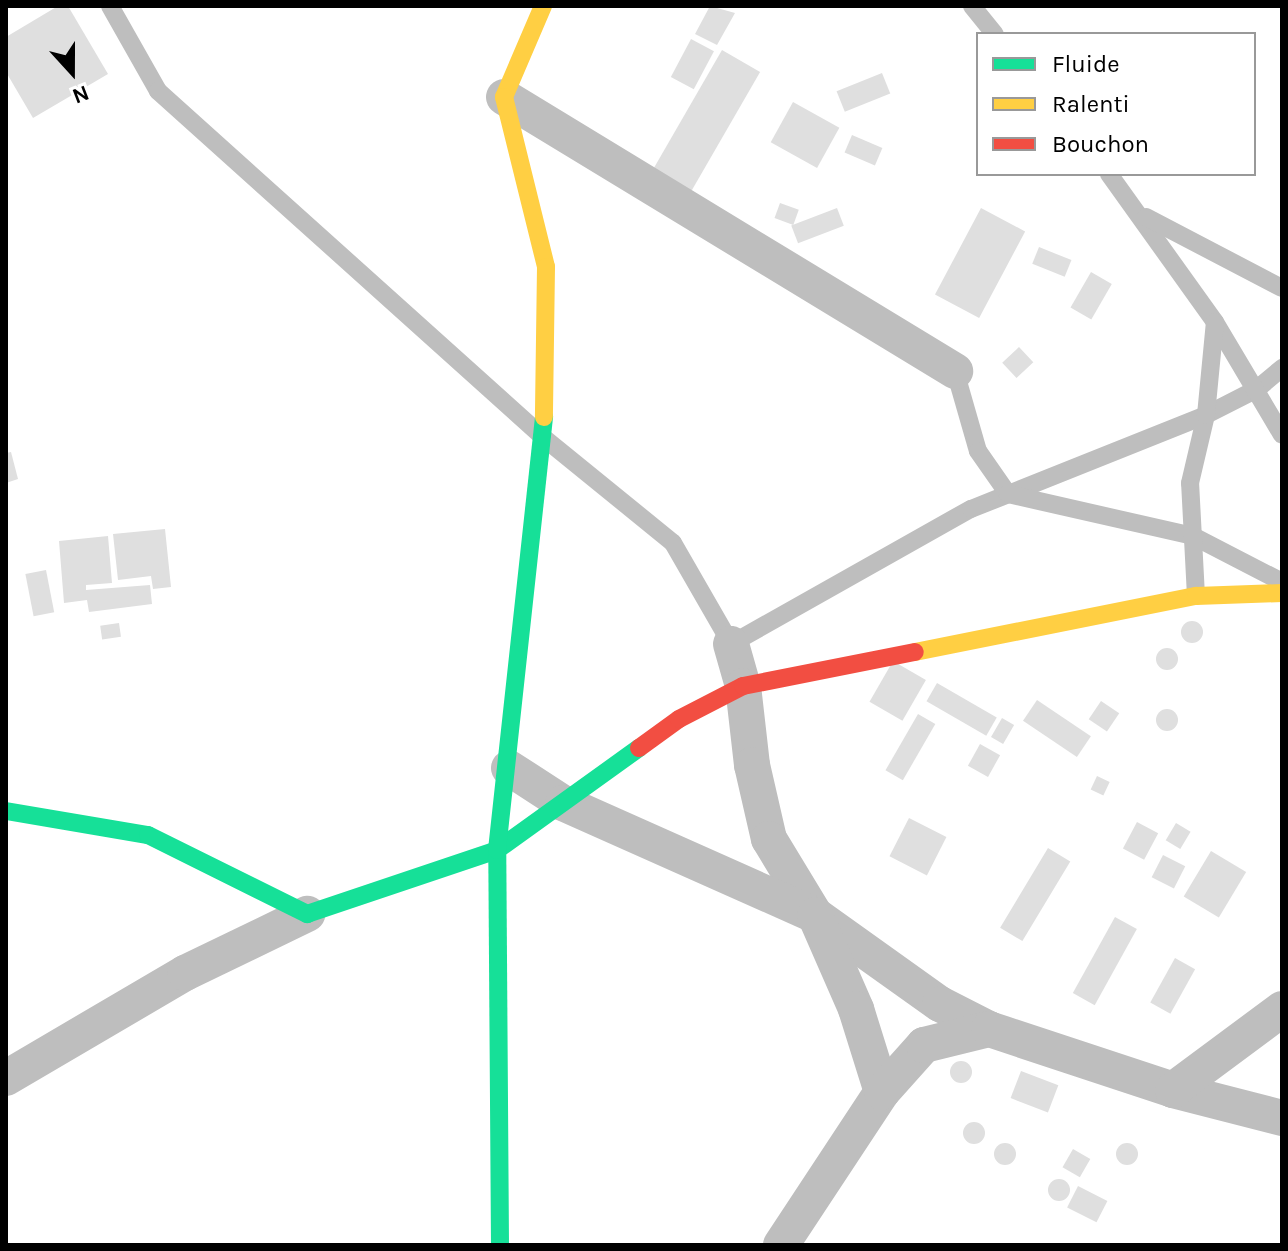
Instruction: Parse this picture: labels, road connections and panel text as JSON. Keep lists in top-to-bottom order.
{
  "legend": ["Fluide", "Ralenti", "Bouchon"],
  "north": "bottom"
}
